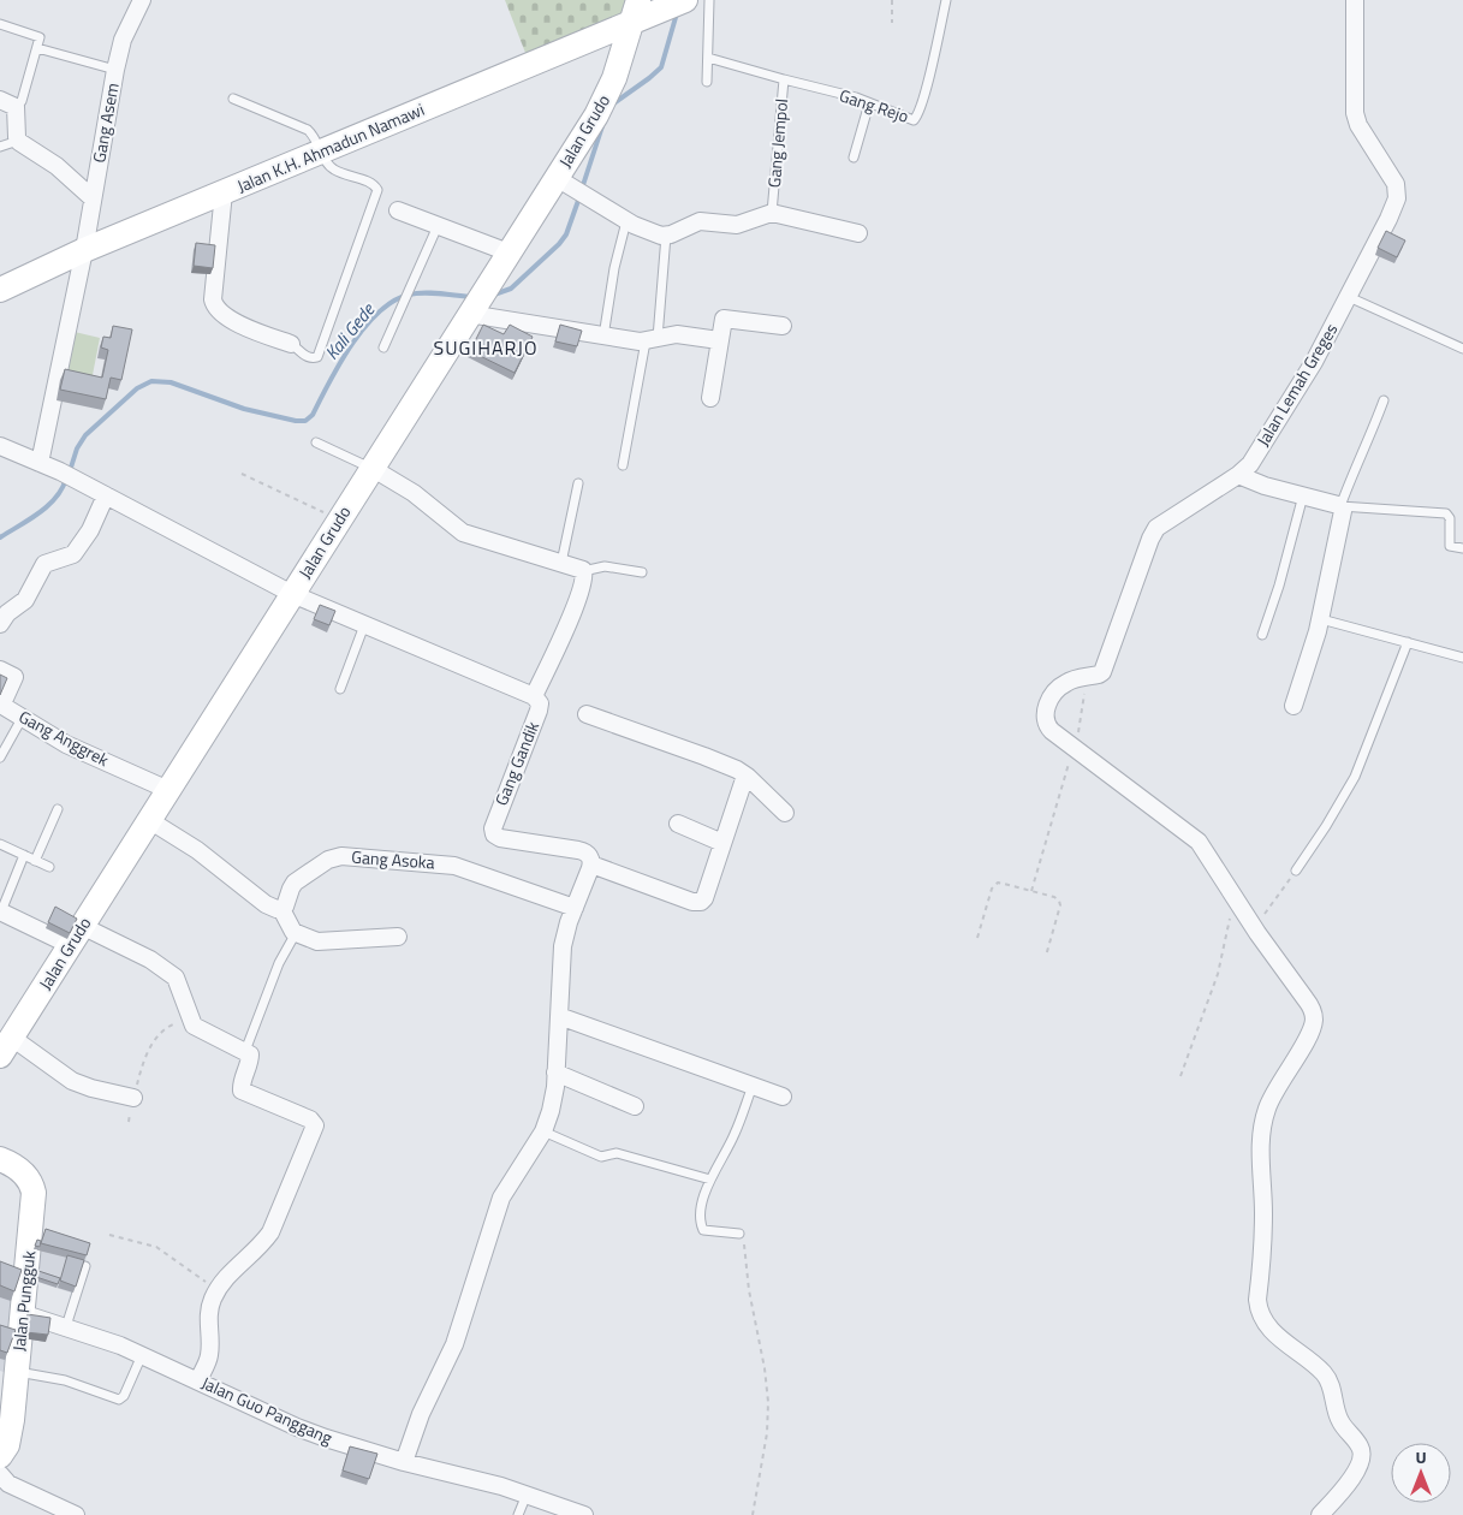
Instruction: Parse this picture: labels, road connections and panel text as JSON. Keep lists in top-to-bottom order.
{
  "streets": {
    "street": [
      "Gang Asem",
      "Jalan Grudo",
      "Jalan K.H. Ahmadun Namawi",
      "Jalan Lemah Greges",
      "Gang Anggrek",
      "Gang Gandik",
      "Gang Asoka",
      "Jalan Pungguk",
      "Jalan Guo Panggang"
    ],
    "lane": ["Gang Rejo", "Gang Jempol"]
  },
  "crossings": [
    ["Gang Rejo", "Gang Jempol"],
    ["Gang Asem", "Jalan K.H. Ahmadun Namawi"],
    ["Gang Asem", "Gang Gandik"],
    ["Jalan Grudo", "Jalan K.H. Ahmadun Namawi"],
    ["Jalan Grudo", "Gang Anggrek"],
    ["Jalan Grudo", "Gang Gandik"],
    ["Jalan Pungguk", "Jalan Guo Panggang"]
  ],
  "districts": ["SUGIHARJO"],
  "water": ["Kali Gede"],
  "north": "top"
}
